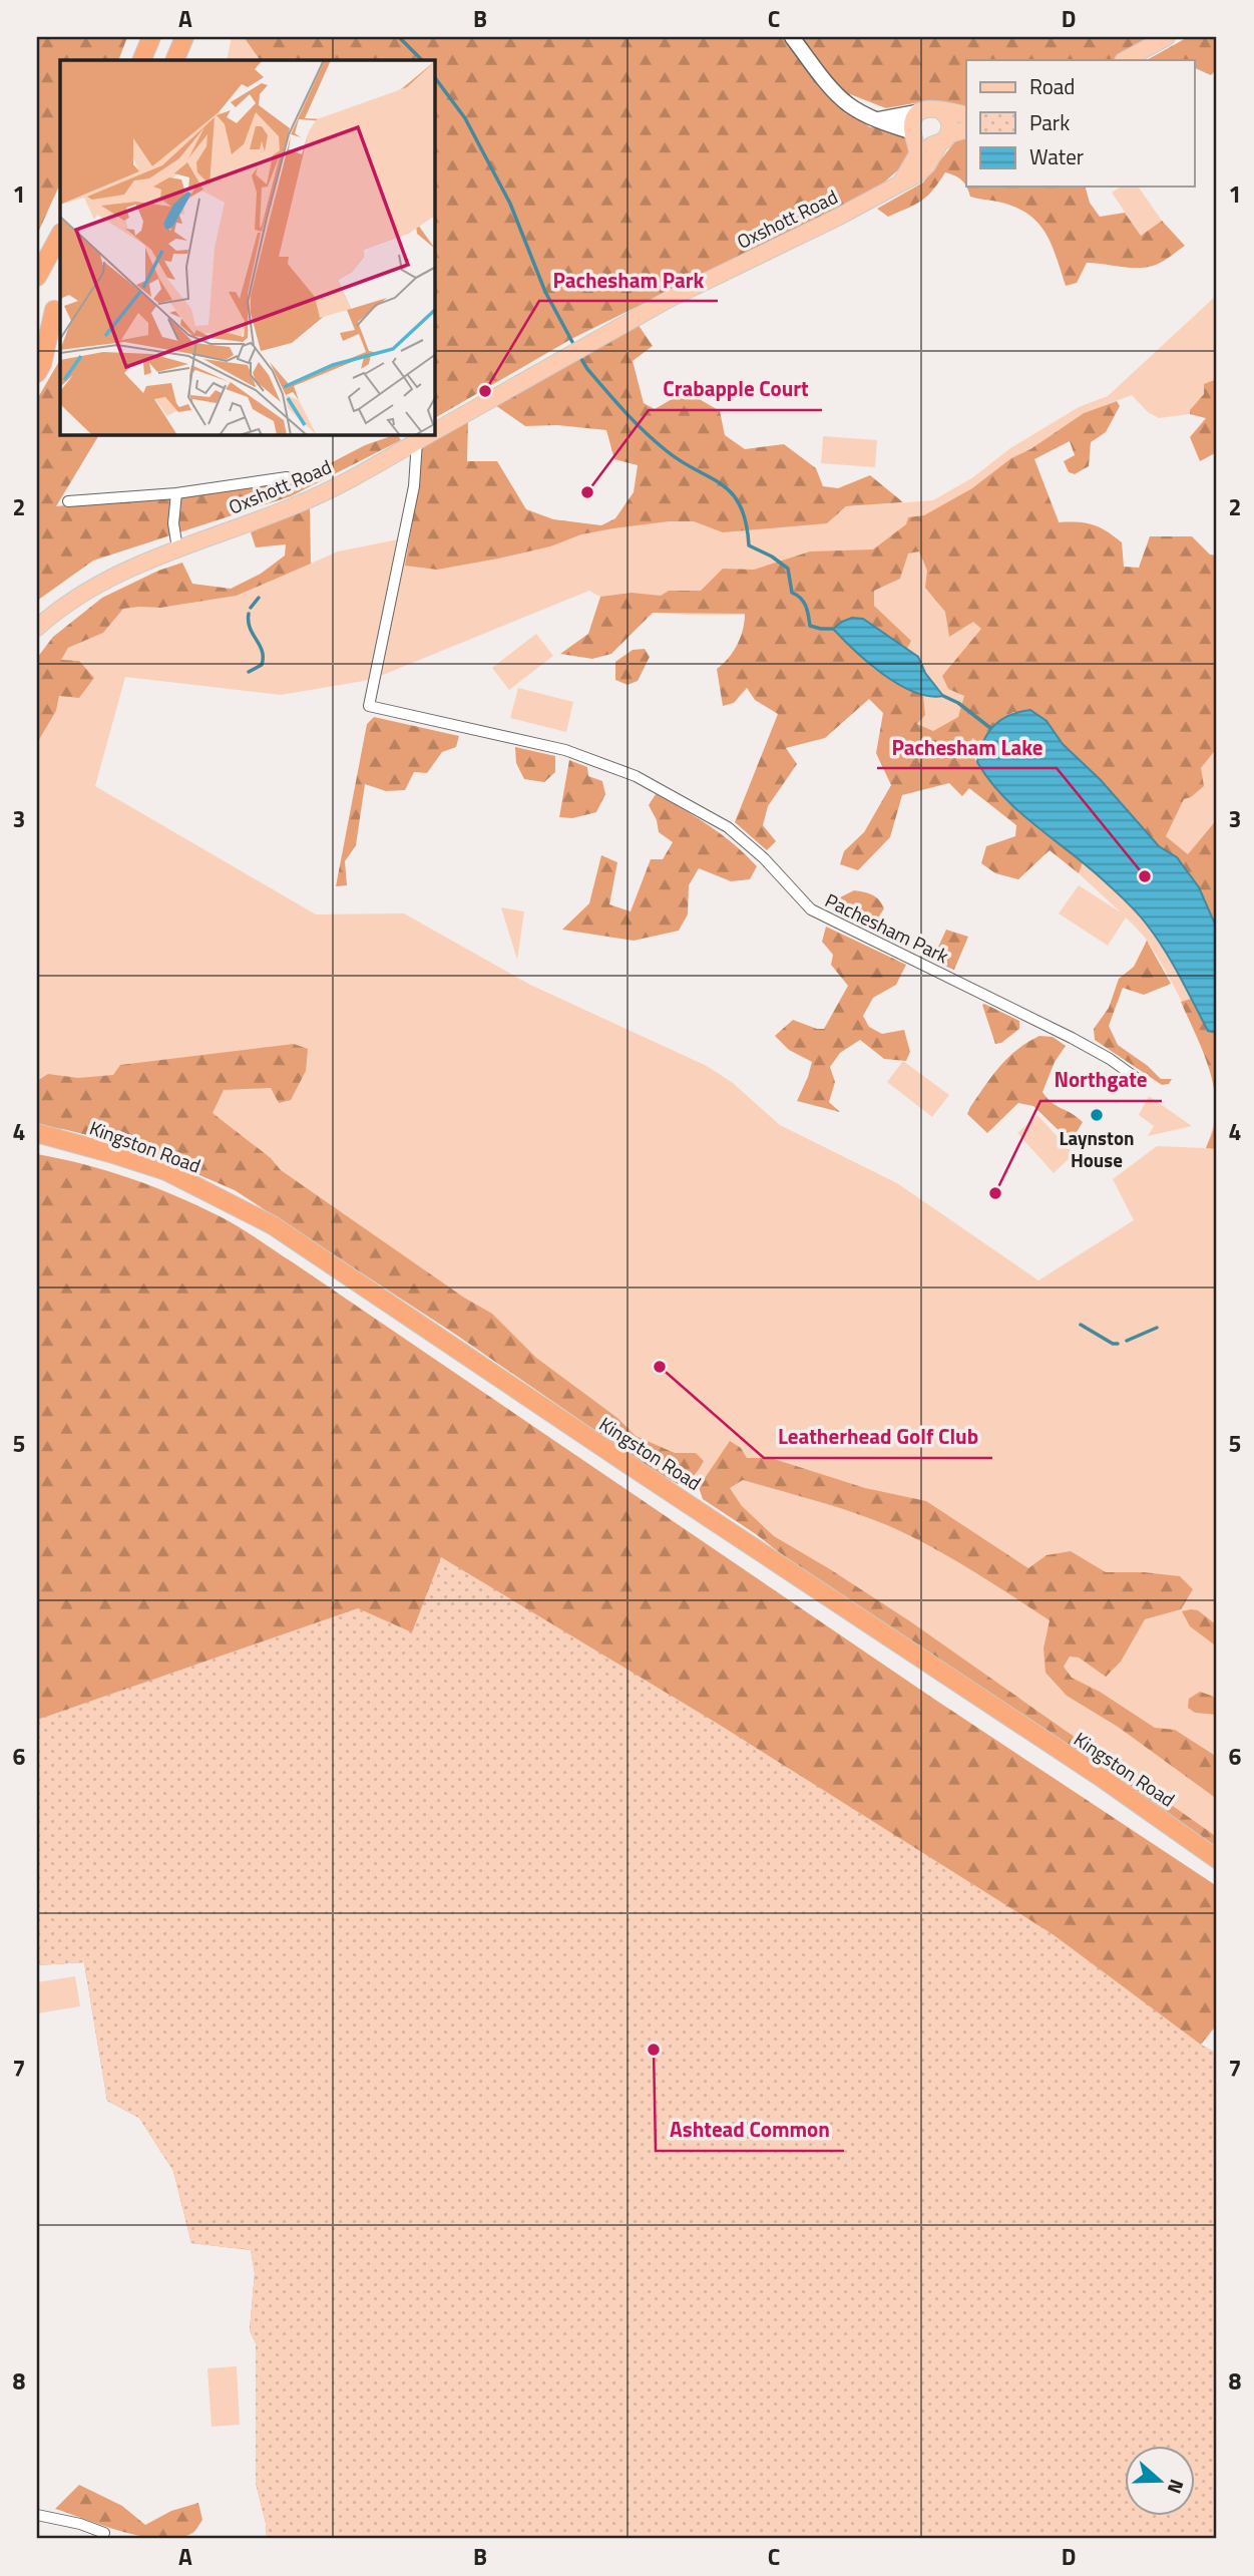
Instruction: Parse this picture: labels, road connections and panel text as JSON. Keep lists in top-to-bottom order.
{
  "streets": {
    "highway": ["Kingston Road"],
    "main road": ["Oxshott Road"],
    "street": ["Pachesham Park"]
  },
  "crossings": [
    ["Oxshott Road", "Pachesham Park"]
  ],
  "places": [
    "Pachesham Park",
    "Crabapple Court",
    "Pachesham Lake",
    "Laynston House",
    "Northgate",
    "Leatherhead Golf Club",
    "Ashtead Common"
  ],
  "legend": ["Road", "Park", "Water"],
  "north": "right",
  "grid": {
    "columns": [
      "A",
      "B",
      "C",
      "D"
    ],
    "rows": [
      "1",
      "2",
      "3",
      "4",
      "5",
      "6",
      "7",
      "8"
    ]
  }
}
